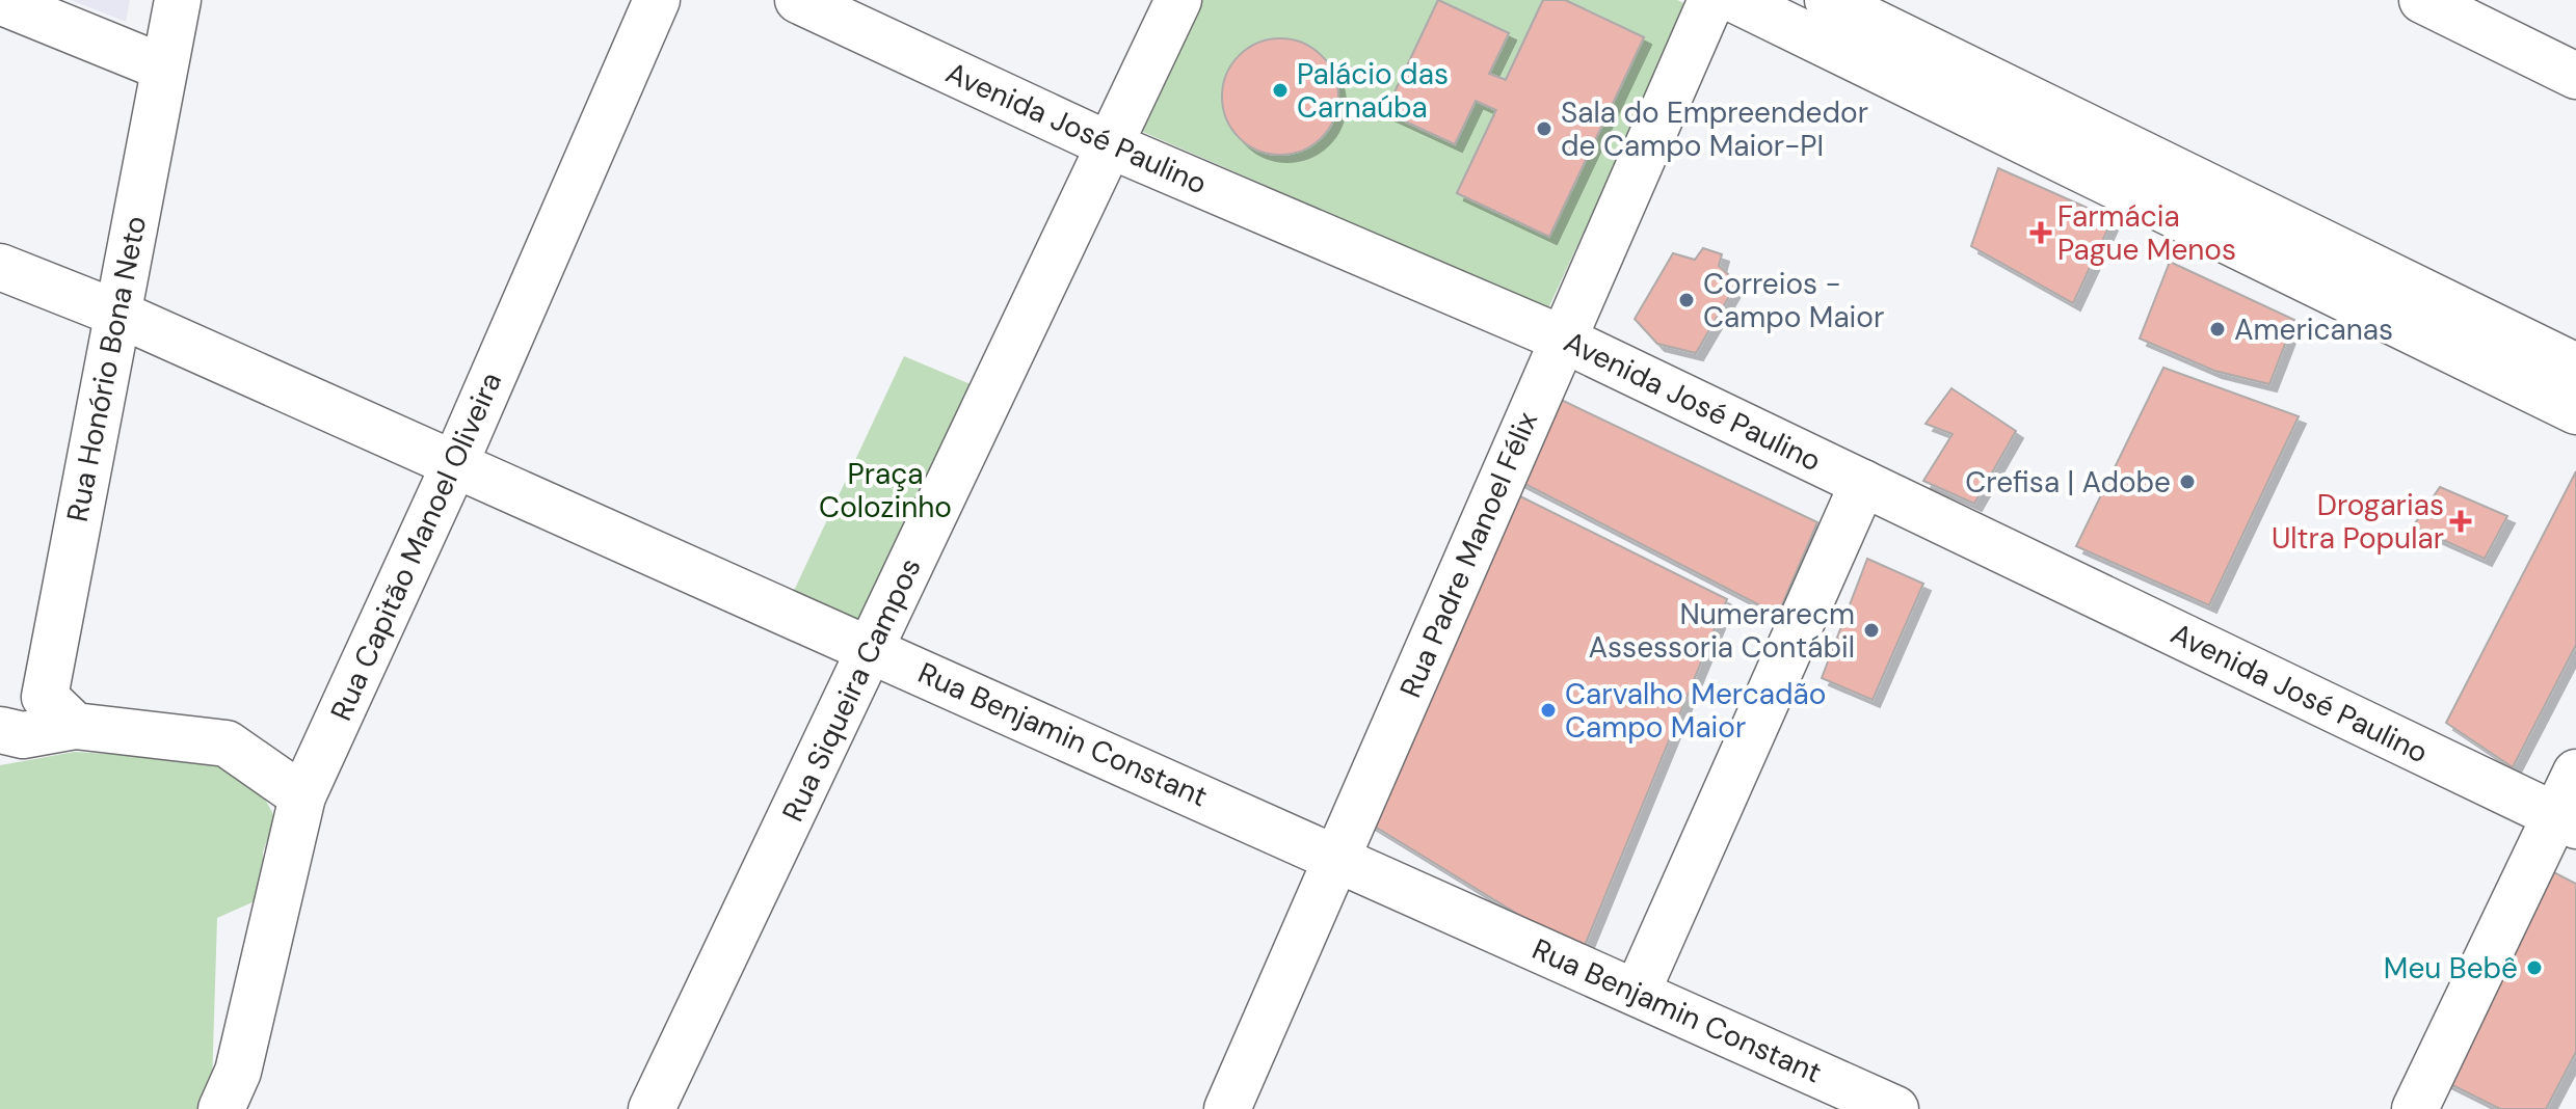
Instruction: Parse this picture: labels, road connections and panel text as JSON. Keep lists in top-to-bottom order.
{
  "streets": {
    "street": [
      "Avenida José Paulino",
      "Rua Honório Bona Neto",
      "Rua Capitão Manoel Oliveira",
      "Rua Padre Manoel Félix",
      "Rua Siqueira Campos",
      "Rua Benjamin Constant"
    ]
  },
  "crossings": [
    ["Avenida José Paulino", "Rua Padre Manoel Félix"],
    ["Avenida José Paulino", "Rua Siqueira Campos"],
    ["Rua Honório Bona Neto", "Rua Benjamin Constant"],
    ["Rua Capitão Manoel Oliveira", "Rua Benjamin Constant"],
    ["Rua Padre Manoel Félix", "Rua Benjamin Constant"],
    ["Rua Siqueira Campos", "Rua Benjamin Constant"]
  ],
  "parks": ["Praça Colozinho"],
  "places": {
    "other": [
      "Palácio das Carnaúba",
      "Sala do Empreendedor de Campo Maior-PI",
      "Correios - Campo Maior",
      "Americanas",
      "Crefisa | Adobe",
      "Numerarecm Assessoria Contábil",
      "Carvalho Mercadão Campo Maior",
      "Meu Bebê"
    ],
    "health": ["Farmácia Pague Menos", "Drogarias Ultra Popular"]
  }
}
